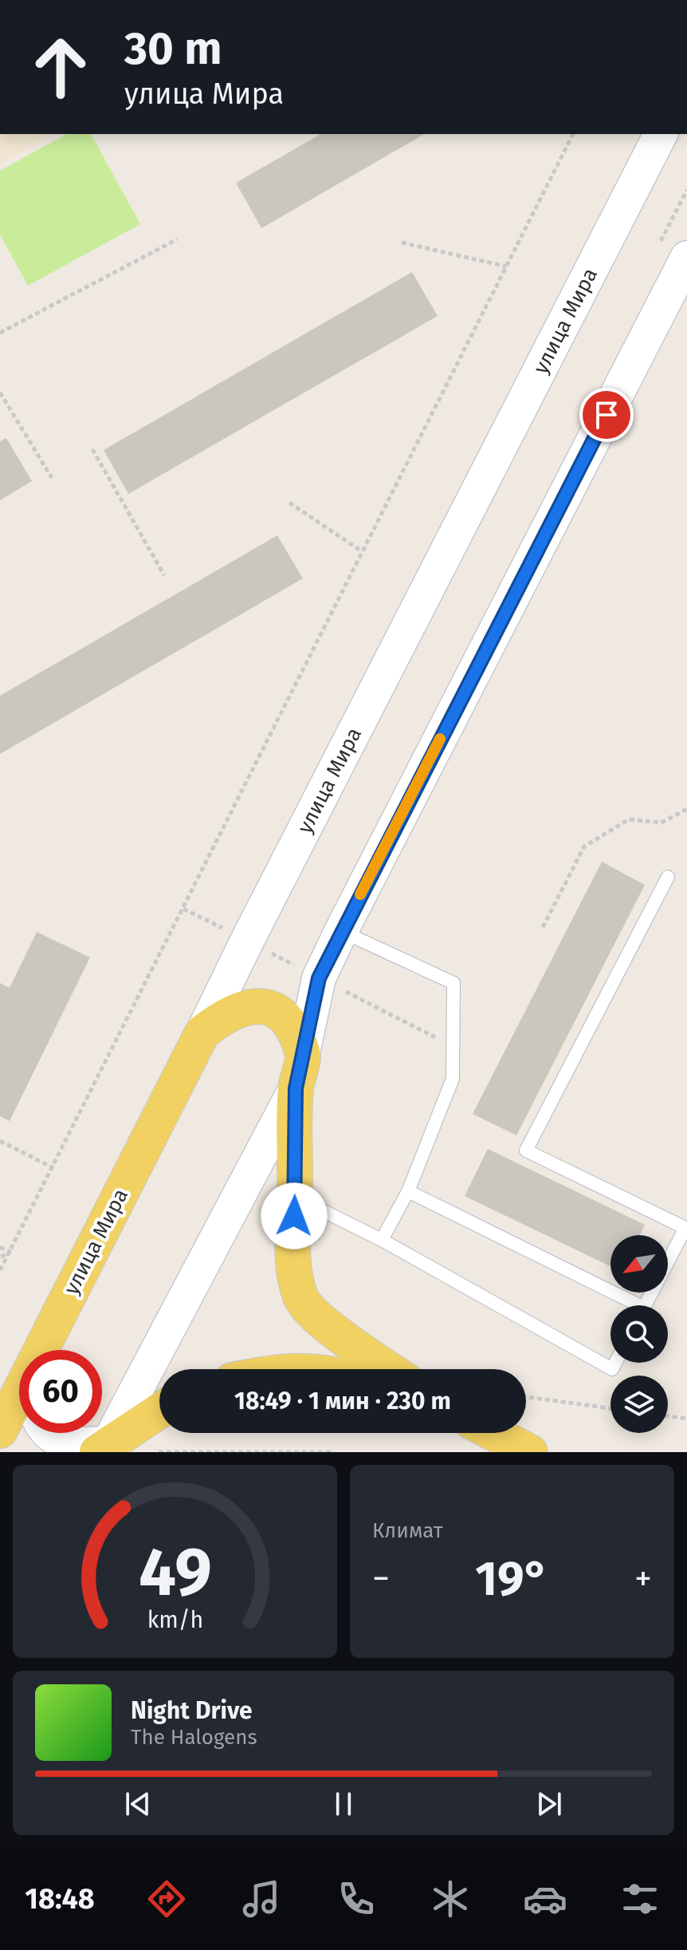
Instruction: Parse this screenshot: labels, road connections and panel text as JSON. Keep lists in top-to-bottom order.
{
  "streets": {
    "main road": ["улица Мира"]
  },
  "north": "bottom left",
  "page": {
    "turn": ["30 m", "улица Мира"],
    "limit": "60",
    "trip": "18:49 · 1 мин · 230 m",
    "tile": "Климат",
    "heat": ["−", "19°", "+"],
    "song": ["Night Drive", "The Halogens"],
    "tabs": "18:48",
    "gauge": ["49", "km/h"]
  }
}
